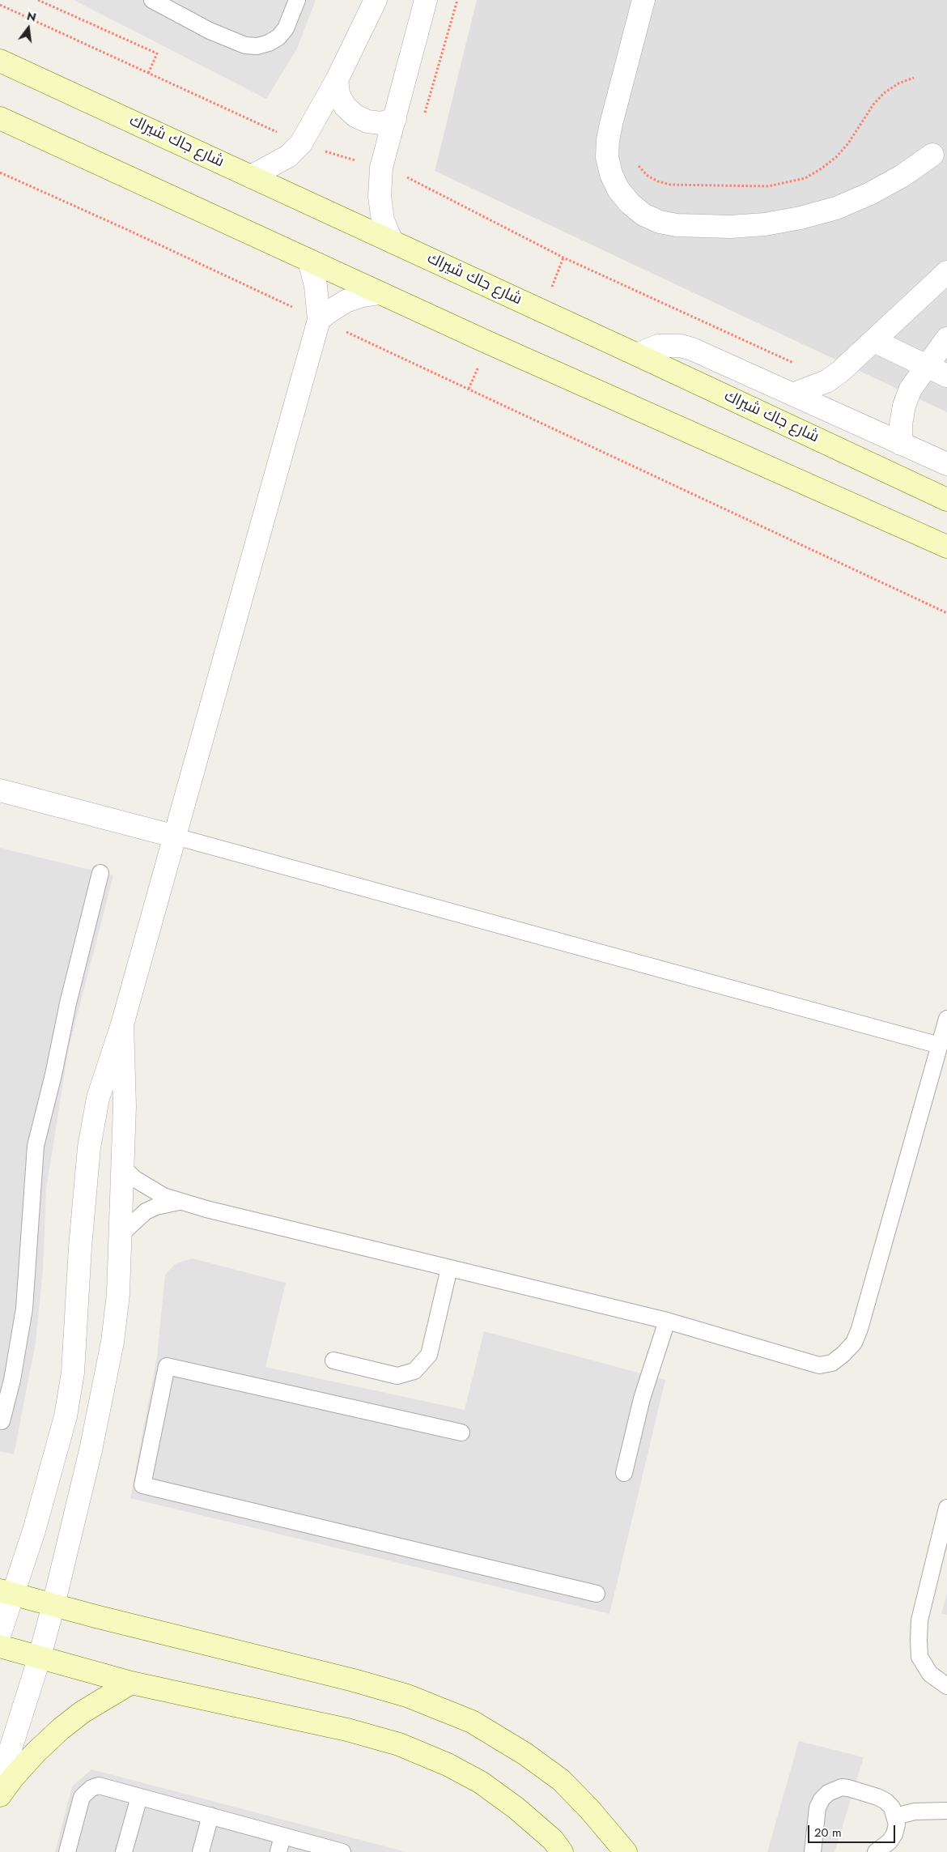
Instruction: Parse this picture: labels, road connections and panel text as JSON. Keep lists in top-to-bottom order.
{
  "streets": {
    "street": ["شارع جاك شيراك"]
  },
  "scale_bar": "20 m",
  "north": "top"
}
